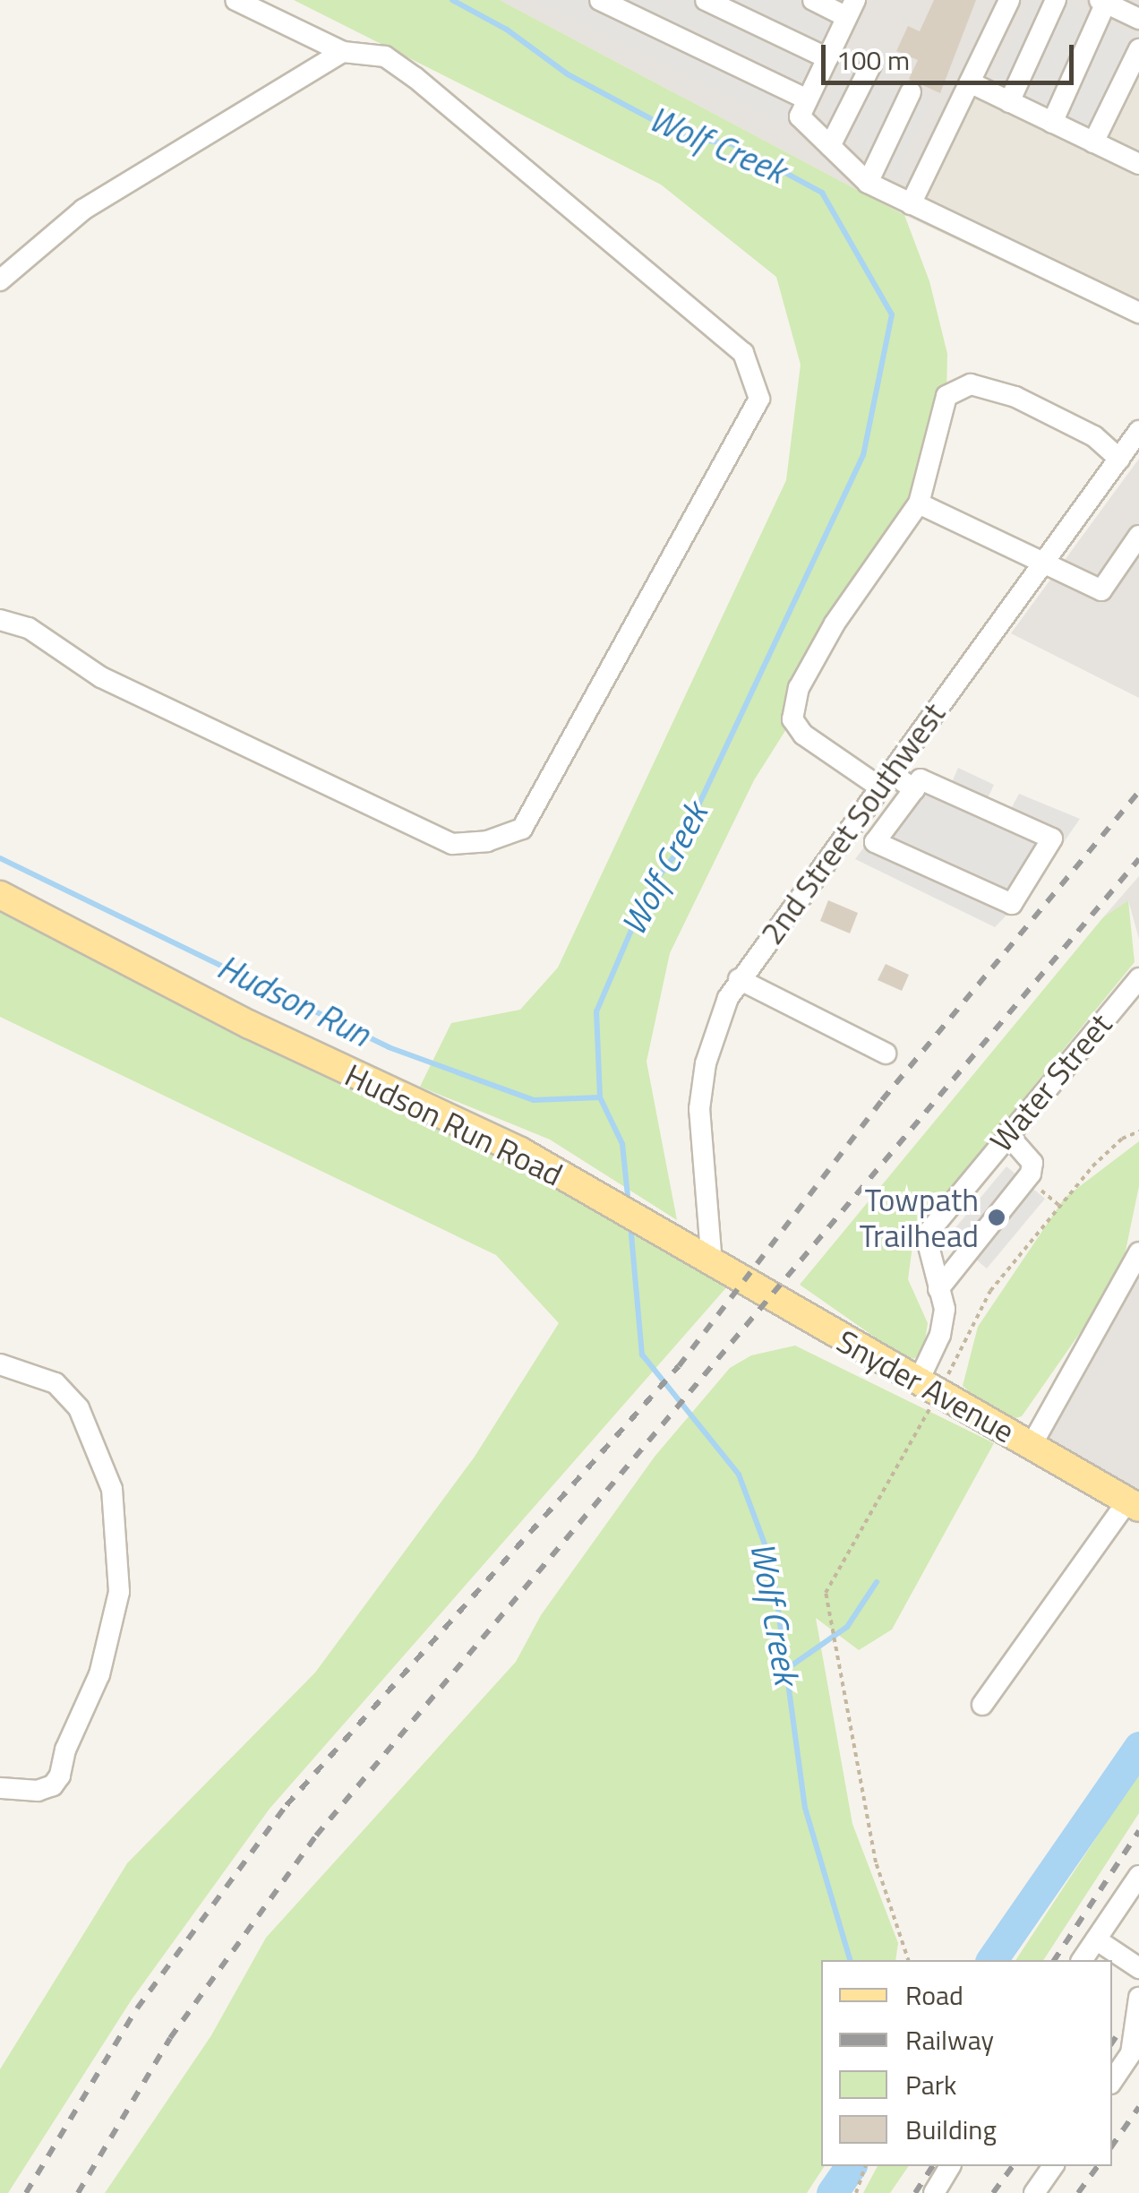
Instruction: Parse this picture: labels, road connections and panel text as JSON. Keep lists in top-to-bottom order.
{
  "streets": {
    "main road": ["Hudson Run Road", "Snyder Avenue"],
    "street": ["2nd Street Southwest", "Water Street"]
  },
  "crossings": [
    ["2nd Street Southwest", "Hudson Run Road"],
    ["2nd Street Southwest", "Snyder Avenue"],
    ["Water Street", "Snyder Avenue"],
    ["Hudson Run Road", "Snyder Avenue"]
  ],
  "water": ["Wolf Creek", "Hudson Run"],
  "places": ["Towpath Trailhead"],
  "legend": [
    "Road",
    "Railway",
    "Park",
    "Building"
  ],
  "scale_bar": "100 m"
}
